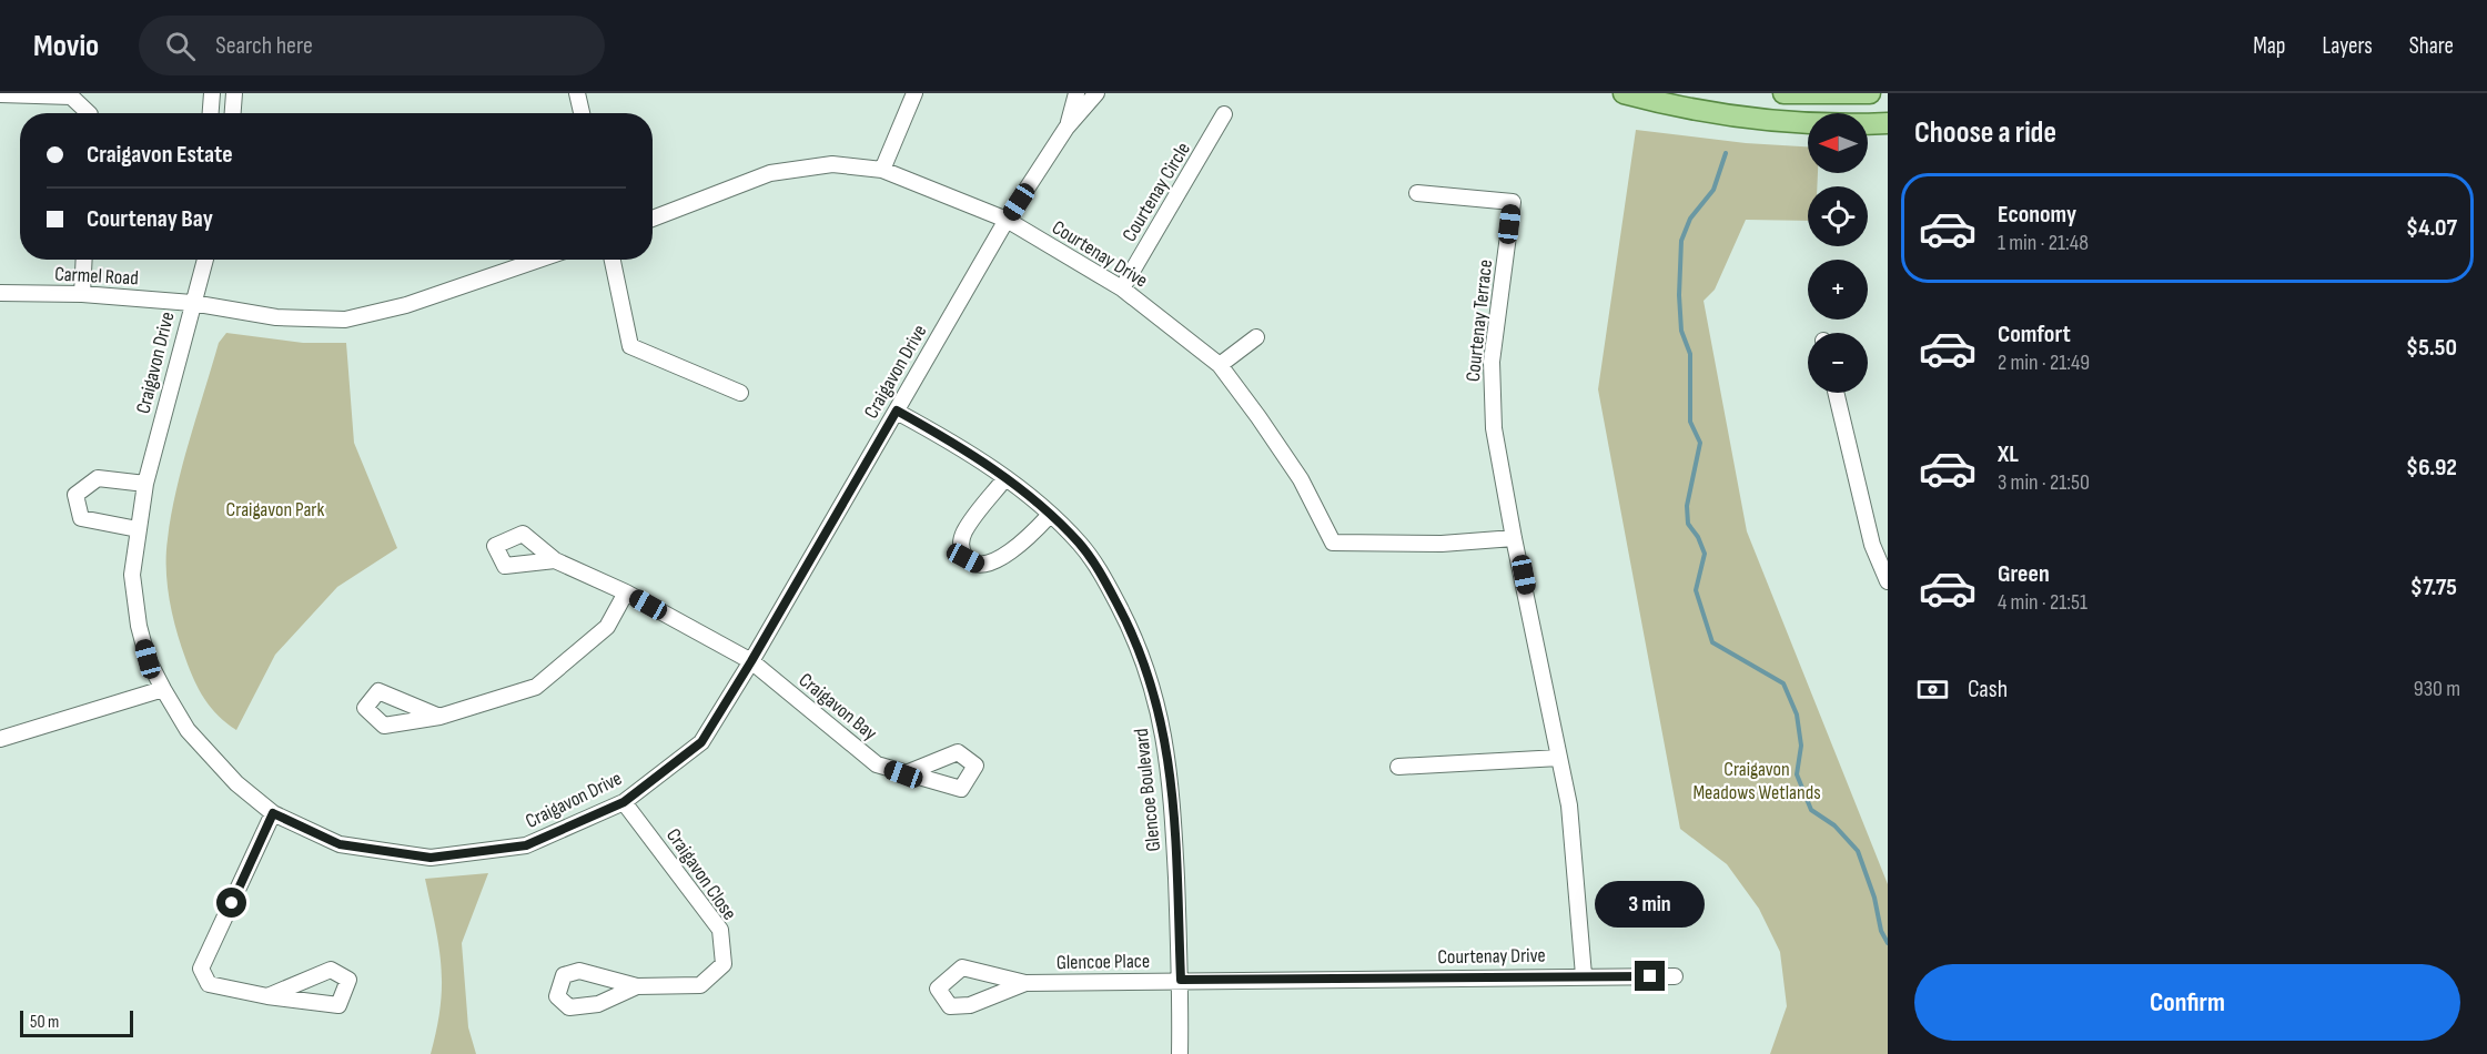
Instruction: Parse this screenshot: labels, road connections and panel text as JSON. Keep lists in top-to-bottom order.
{
  "streets": {
    "street": [
      "Courtenay Circle",
      "Courtenay Drive",
      "Carmel Road",
      "Courtenay Terrace",
      "Craigavon Drive",
      "Craigavon Bay",
      "Glencoe Boulevard",
      "Craigavon Close",
      "Glencoe Place"
    ]
  },
  "crossings": [
    ["Courtenay Circle", "Courtenay Drive"],
    ["Courtenay Drive", "Courtenay Terrace"],
    ["Courtenay Drive", "Craigavon Drive"],
    ["Courtenay Drive", "Glencoe Boulevard"],
    ["Courtenay Drive", "Glencoe Place"],
    ["Carmel Road", "Craigavon Drive"],
    ["Craigavon Drive", "Craigavon Bay"],
    ["Craigavon Drive", "Glencoe Boulevard"],
    ["Craigavon Drive", "Craigavon Close"],
    ["Glencoe Boulevard", "Glencoe Place"]
  ],
  "parks": ["Craigavon Park", "Craigavon Meadows Wetlands"],
  "scale_bar": "50 m",
  "north": "left",
  "page": {
    "header": "Movio",
    "search": "Search here",
    "nav": ["Map", "Layers", "Share"],
    "heading": "Choose a ride",
    "map_buttons": ["+", "−"],
    "banner": ["Craigavon Estate", "Courtenay Bay"],
    "list": [
      {
        "name": "Economy",
        "note": "1 min · 21:48",
        "value": "$4.07"
      },
      {
        "name": "Comfort",
        "note": "2 min · 21:49",
        "value": "$5.50"
      },
      {
        "name": "XL",
        "note": "3 min · 21:50",
        "value": "$6.92"
      },
      {
        "name": "Green",
        "note": "4 min · 21:51",
        "value": "$7.75"
      }
    ],
    "pay": ["Cash", "930 m"],
    "bubble": "3 min",
    "buttons": "Confirm",
    "scale": "50 m"
  }
}
